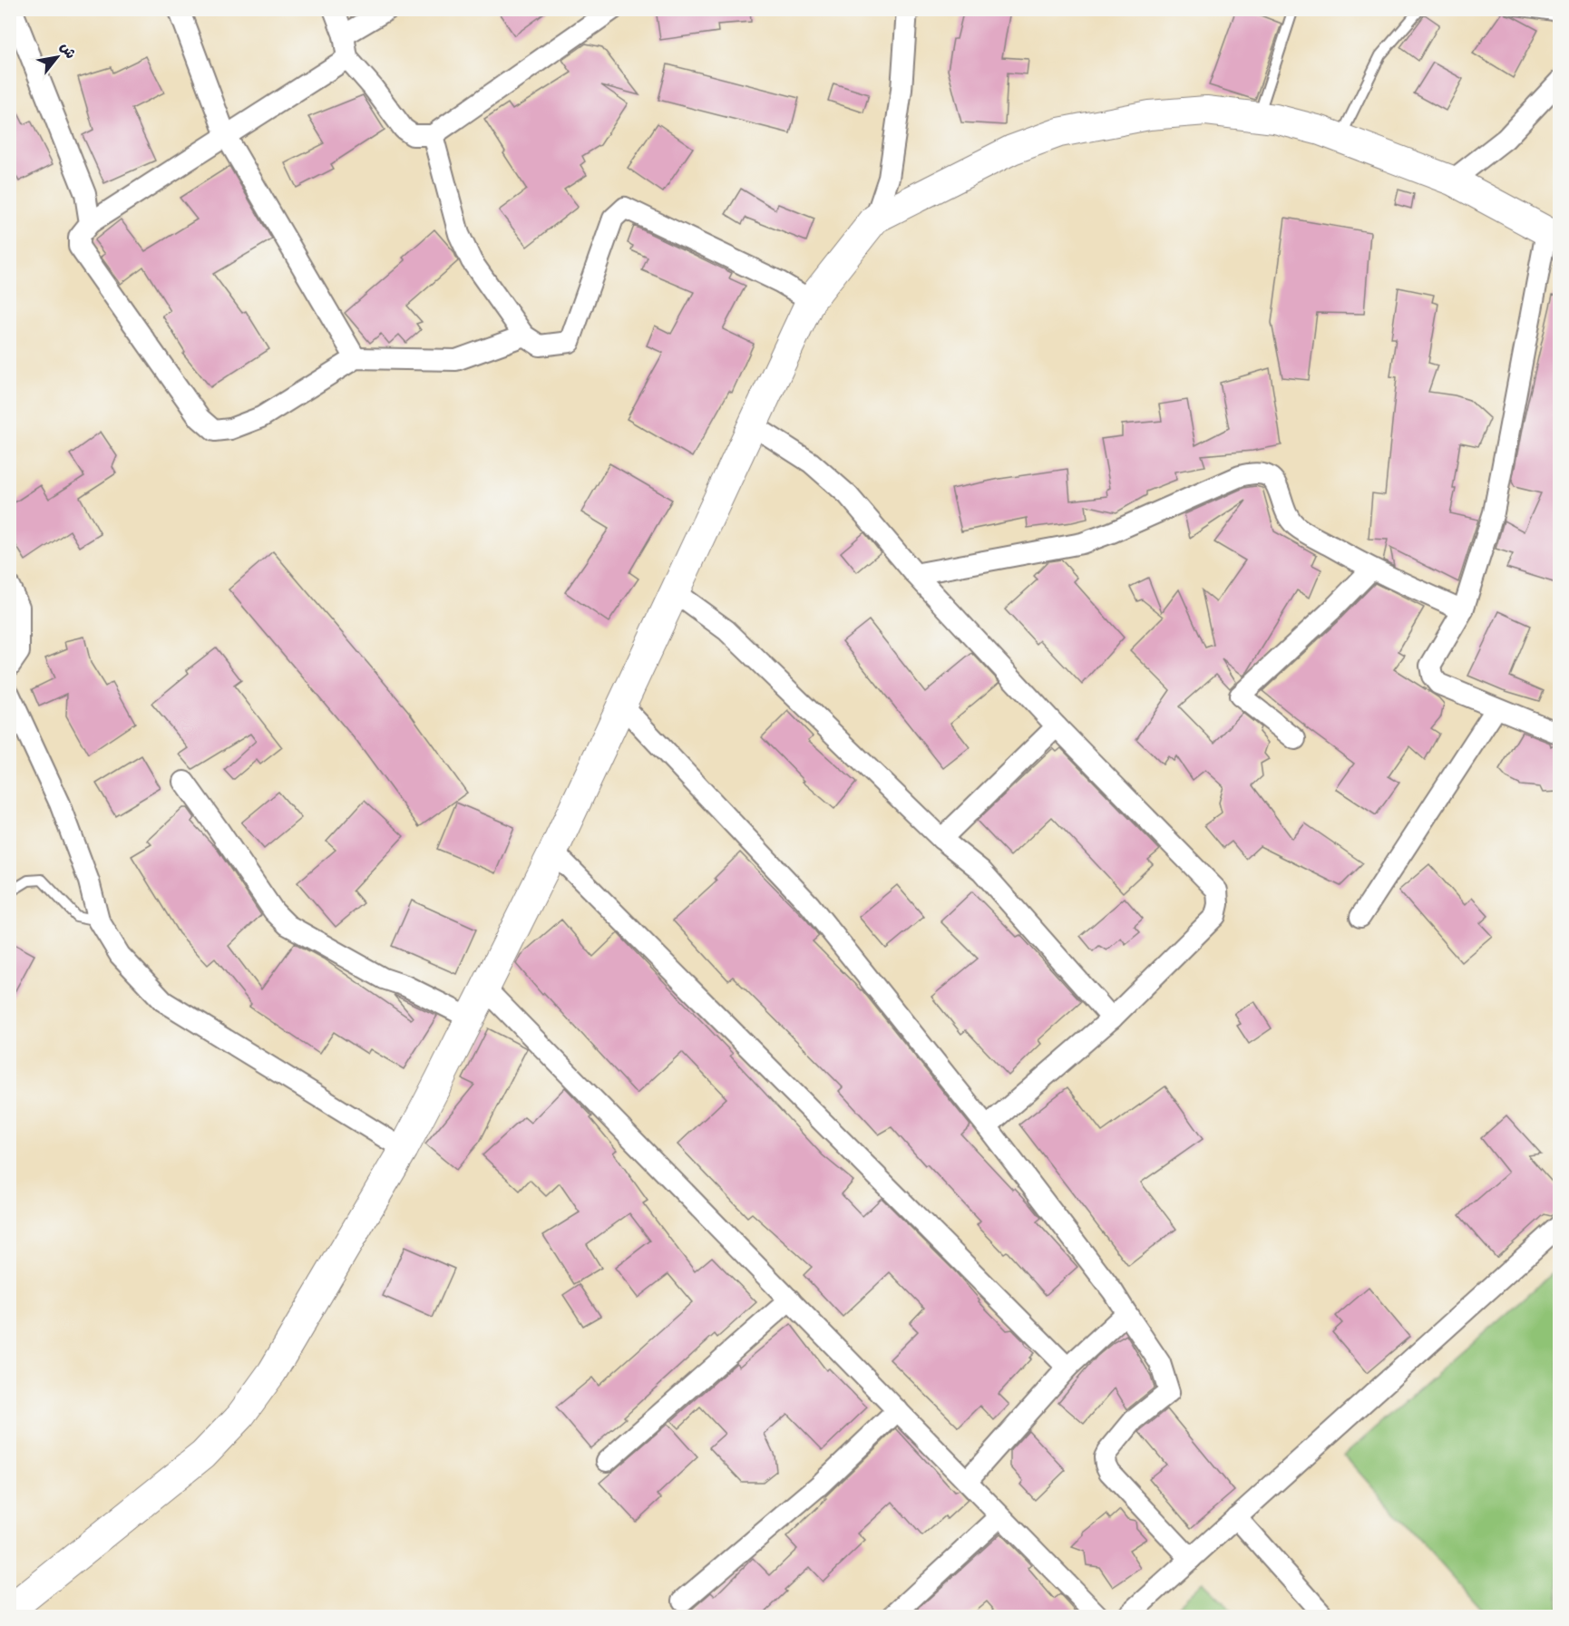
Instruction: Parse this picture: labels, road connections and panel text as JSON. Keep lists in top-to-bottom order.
{
  "north": "top right"
}
